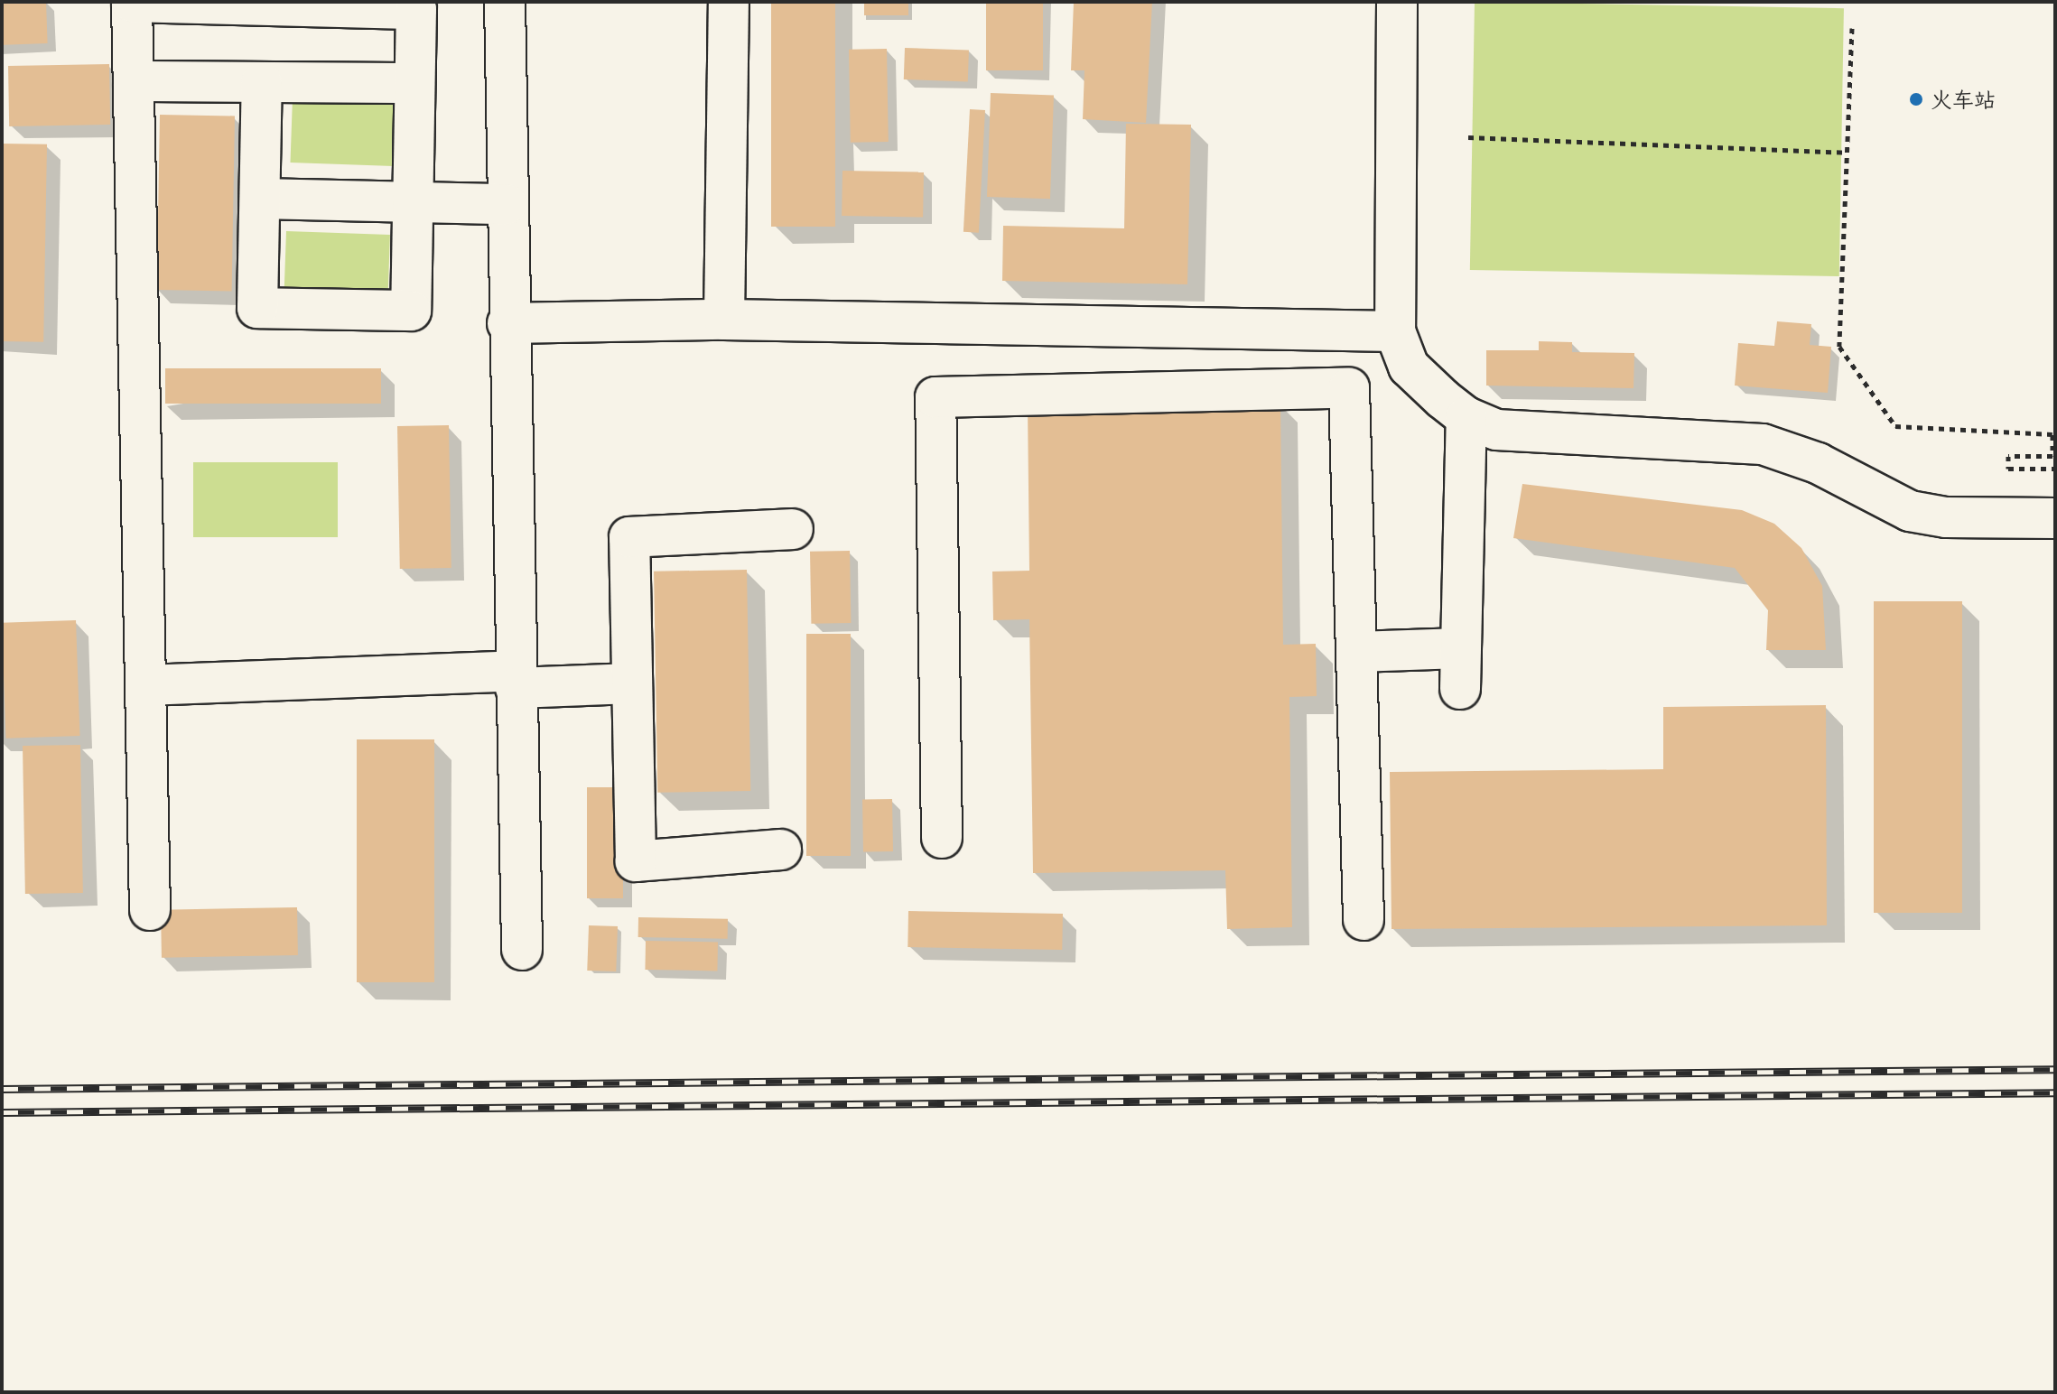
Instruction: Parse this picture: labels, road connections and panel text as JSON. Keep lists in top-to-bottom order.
{
  "places": ["火车站"]
}
